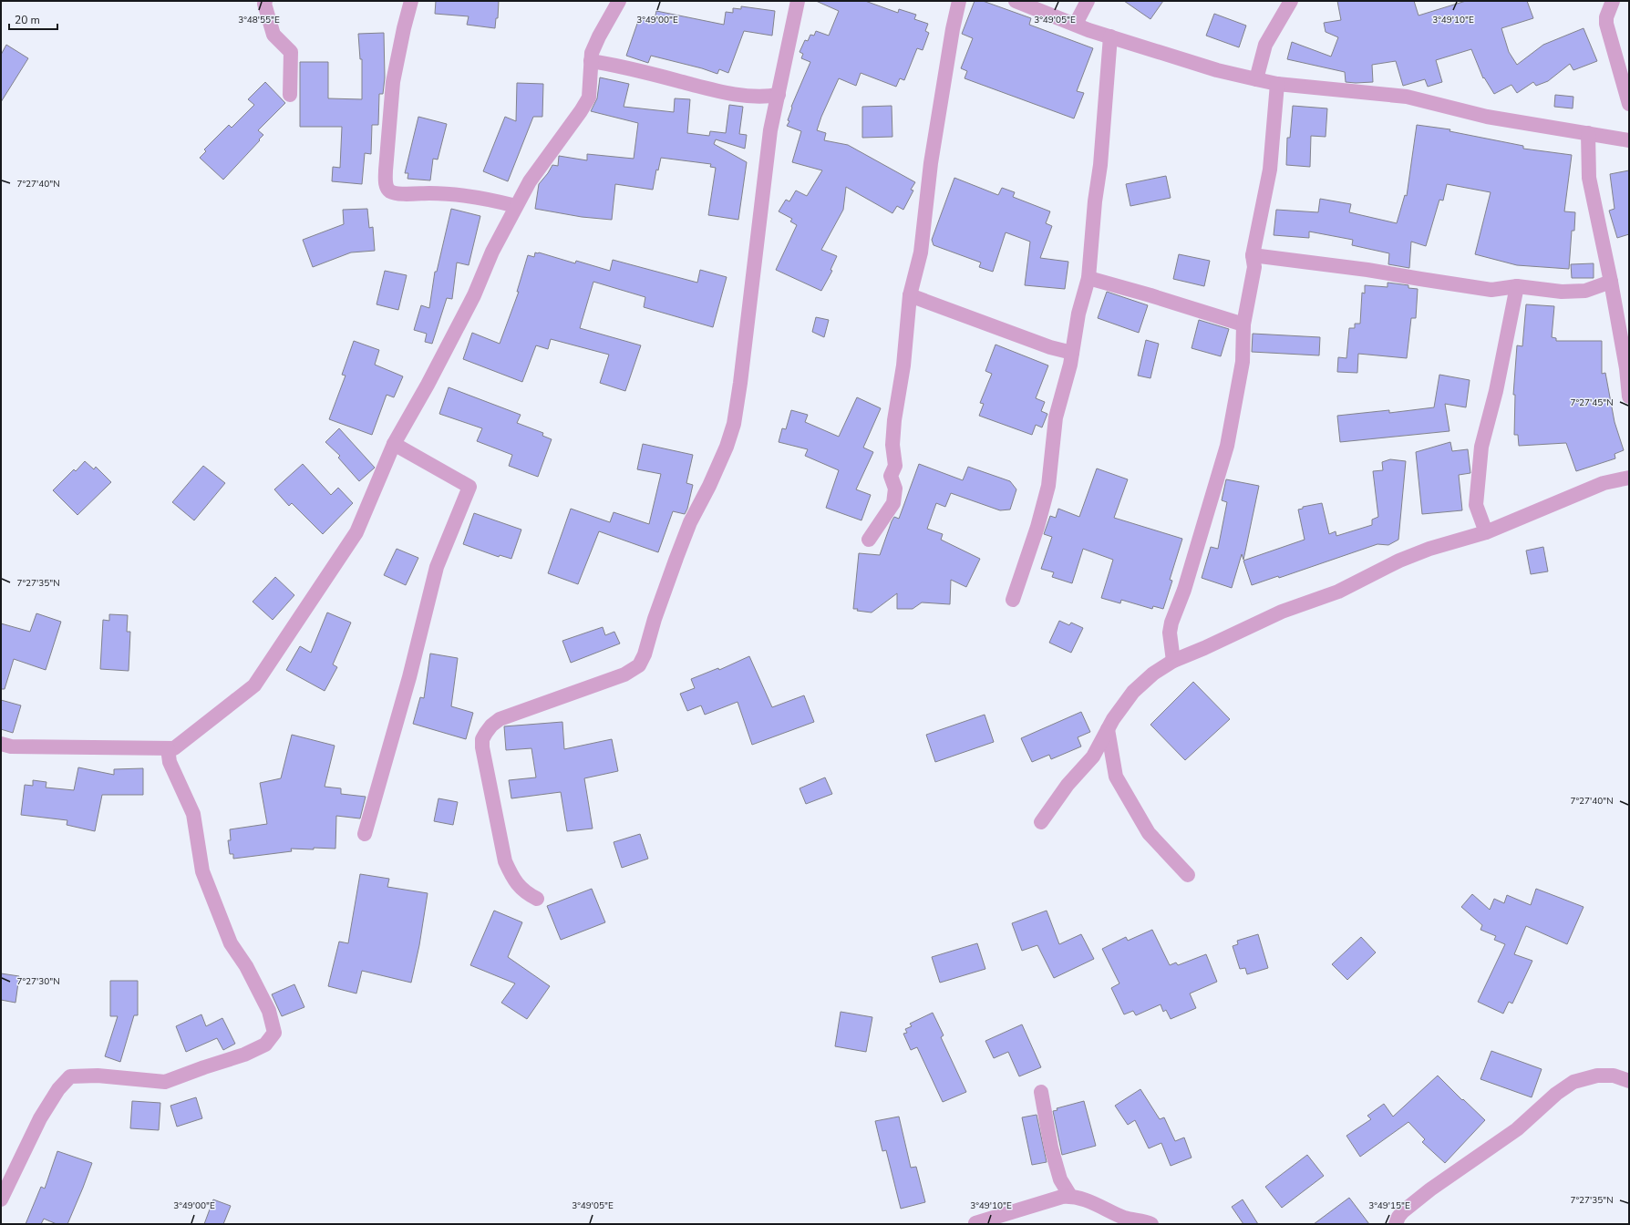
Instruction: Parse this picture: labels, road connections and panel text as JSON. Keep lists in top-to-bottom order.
{
  "scale_bar": "20 m",
  "coordinates": [
    "3°48'55\"E",
    "3°49'00\"E",
    "3°49'05\"E",
    "3°49'10\"E",
    "7°27'40\"N",
    "7°27'45\"N",
    "7°27'35\"N",
    "7°27'30\"N",
    "3°49'15\"E"
  ]
}
